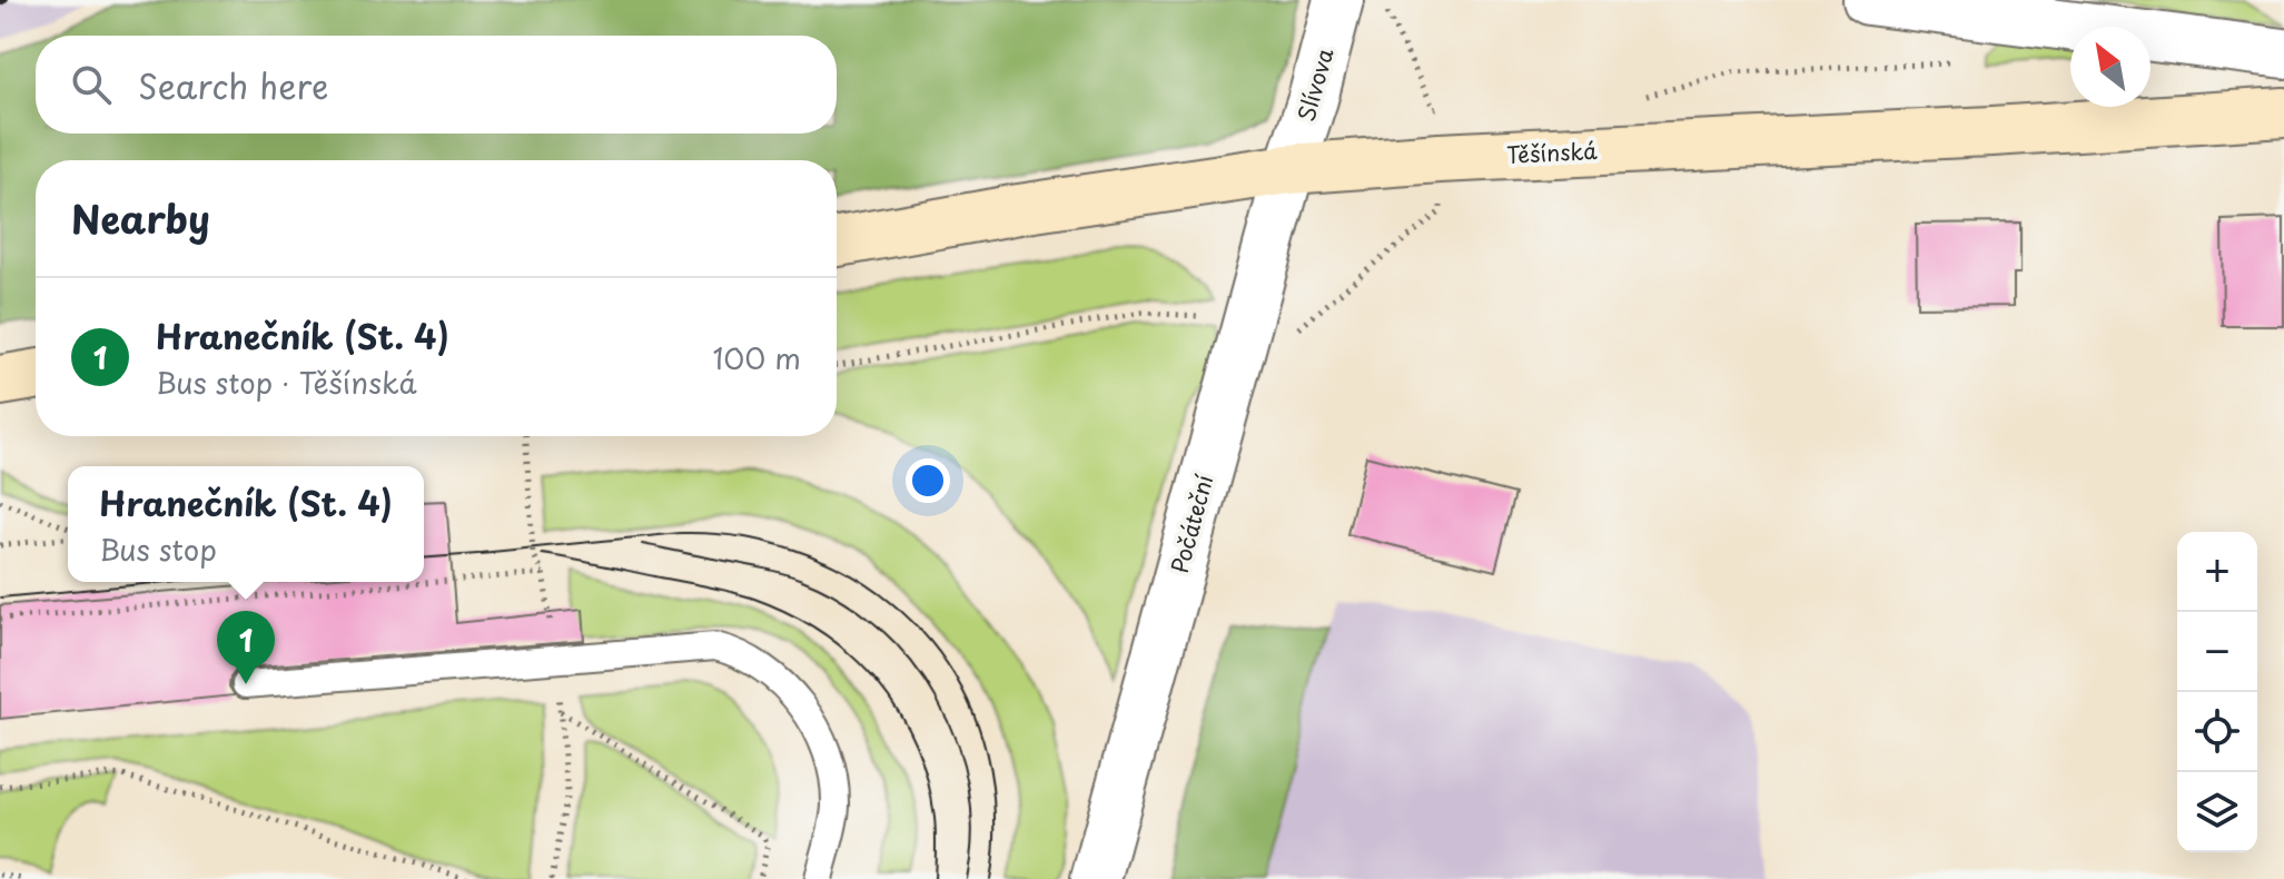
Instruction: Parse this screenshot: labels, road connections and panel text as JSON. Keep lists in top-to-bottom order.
{
  "streets": {
    "main road": ["Těšínská"],
    "street": ["Slívova", "Počáteční"]
  },
  "crossings": [
    ["Slívova", "Těšínská"],
    ["Slívova", "Počáteční"],
    ["Těšínská", "Počáteční"]
  ],
  "north": "top left",
  "page": {
    "search": "Search here",
    "heading": "Nearby",
    "list": [
      {
        "mark": "1",
        "name": "Hranečník (St. 4)",
        "note": "Bus stop · Těšínská",
        "value": "100 m"
      }
    ],
    "popup": ["Hranečník (St. 4)", "Bus stop"],
    "map_buttons": ["+", "−"],
    "pins": "1"
  }
}
